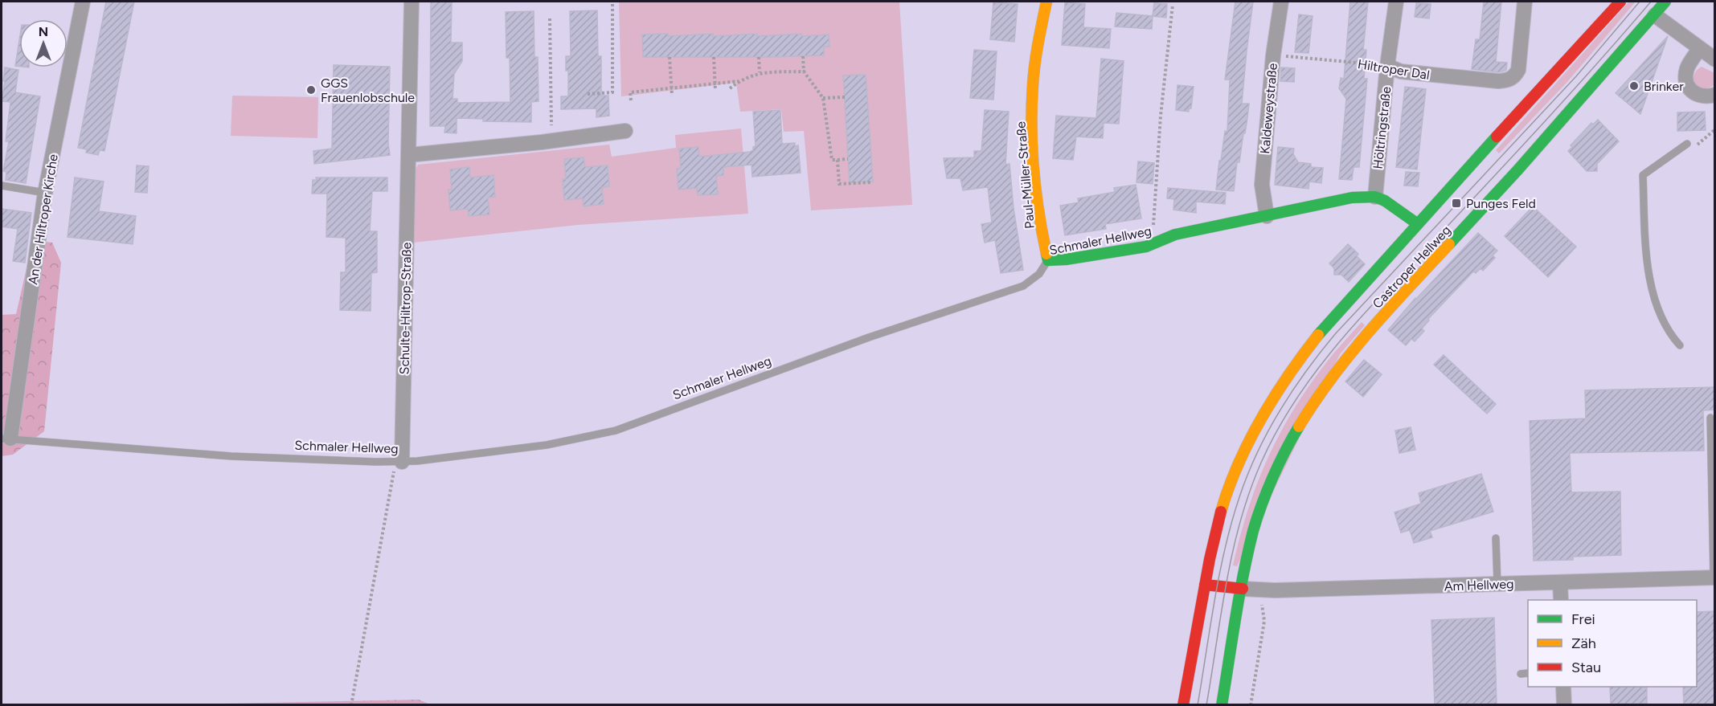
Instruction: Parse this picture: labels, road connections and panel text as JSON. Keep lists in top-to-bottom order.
{
  "streets": {
    "main road": ["Paul-Müller-Straße", "Schmaler Hellweg", "Castroper Hellweg"],
    "street": [
      "Hiltroper Dal",
      "Kaldeweystraße",
      "Höltringstraße",
      "An der Hiltroper Kirche",
      "Schulte-Hiltrop-Straße",
      "Am Hellweg"
    ]
  },
  "crossings": [
    ["Hiltroper Dal", "Kaldeweystraße"],
    ["Hiltroper Dal", "Höltringstraße"],
    ["Kaldeweystraße", "Schmaler Hellweg"],
    ["Höltringstraße", "Schmaler Hellweg"],
    ["Paul-Müller-Straße", "Schmaler Hellweg"],
    ["An der Hiltroper Kirche", "Schmaler Hellweg"],
    ["Schmaler Hellweg", "Schulte-Hiltrop-Straße"],
    ["Castroper Hellweg", "Am Hellweg"]
  ],
  "places": {
    "other": ["Brinker", "GGS Frauenlobschule"],
    "transit": ["Punges Feld"]
  },
  "legend": ["Frei", "Zäh", "Stau"],
  "north": "top"
}
